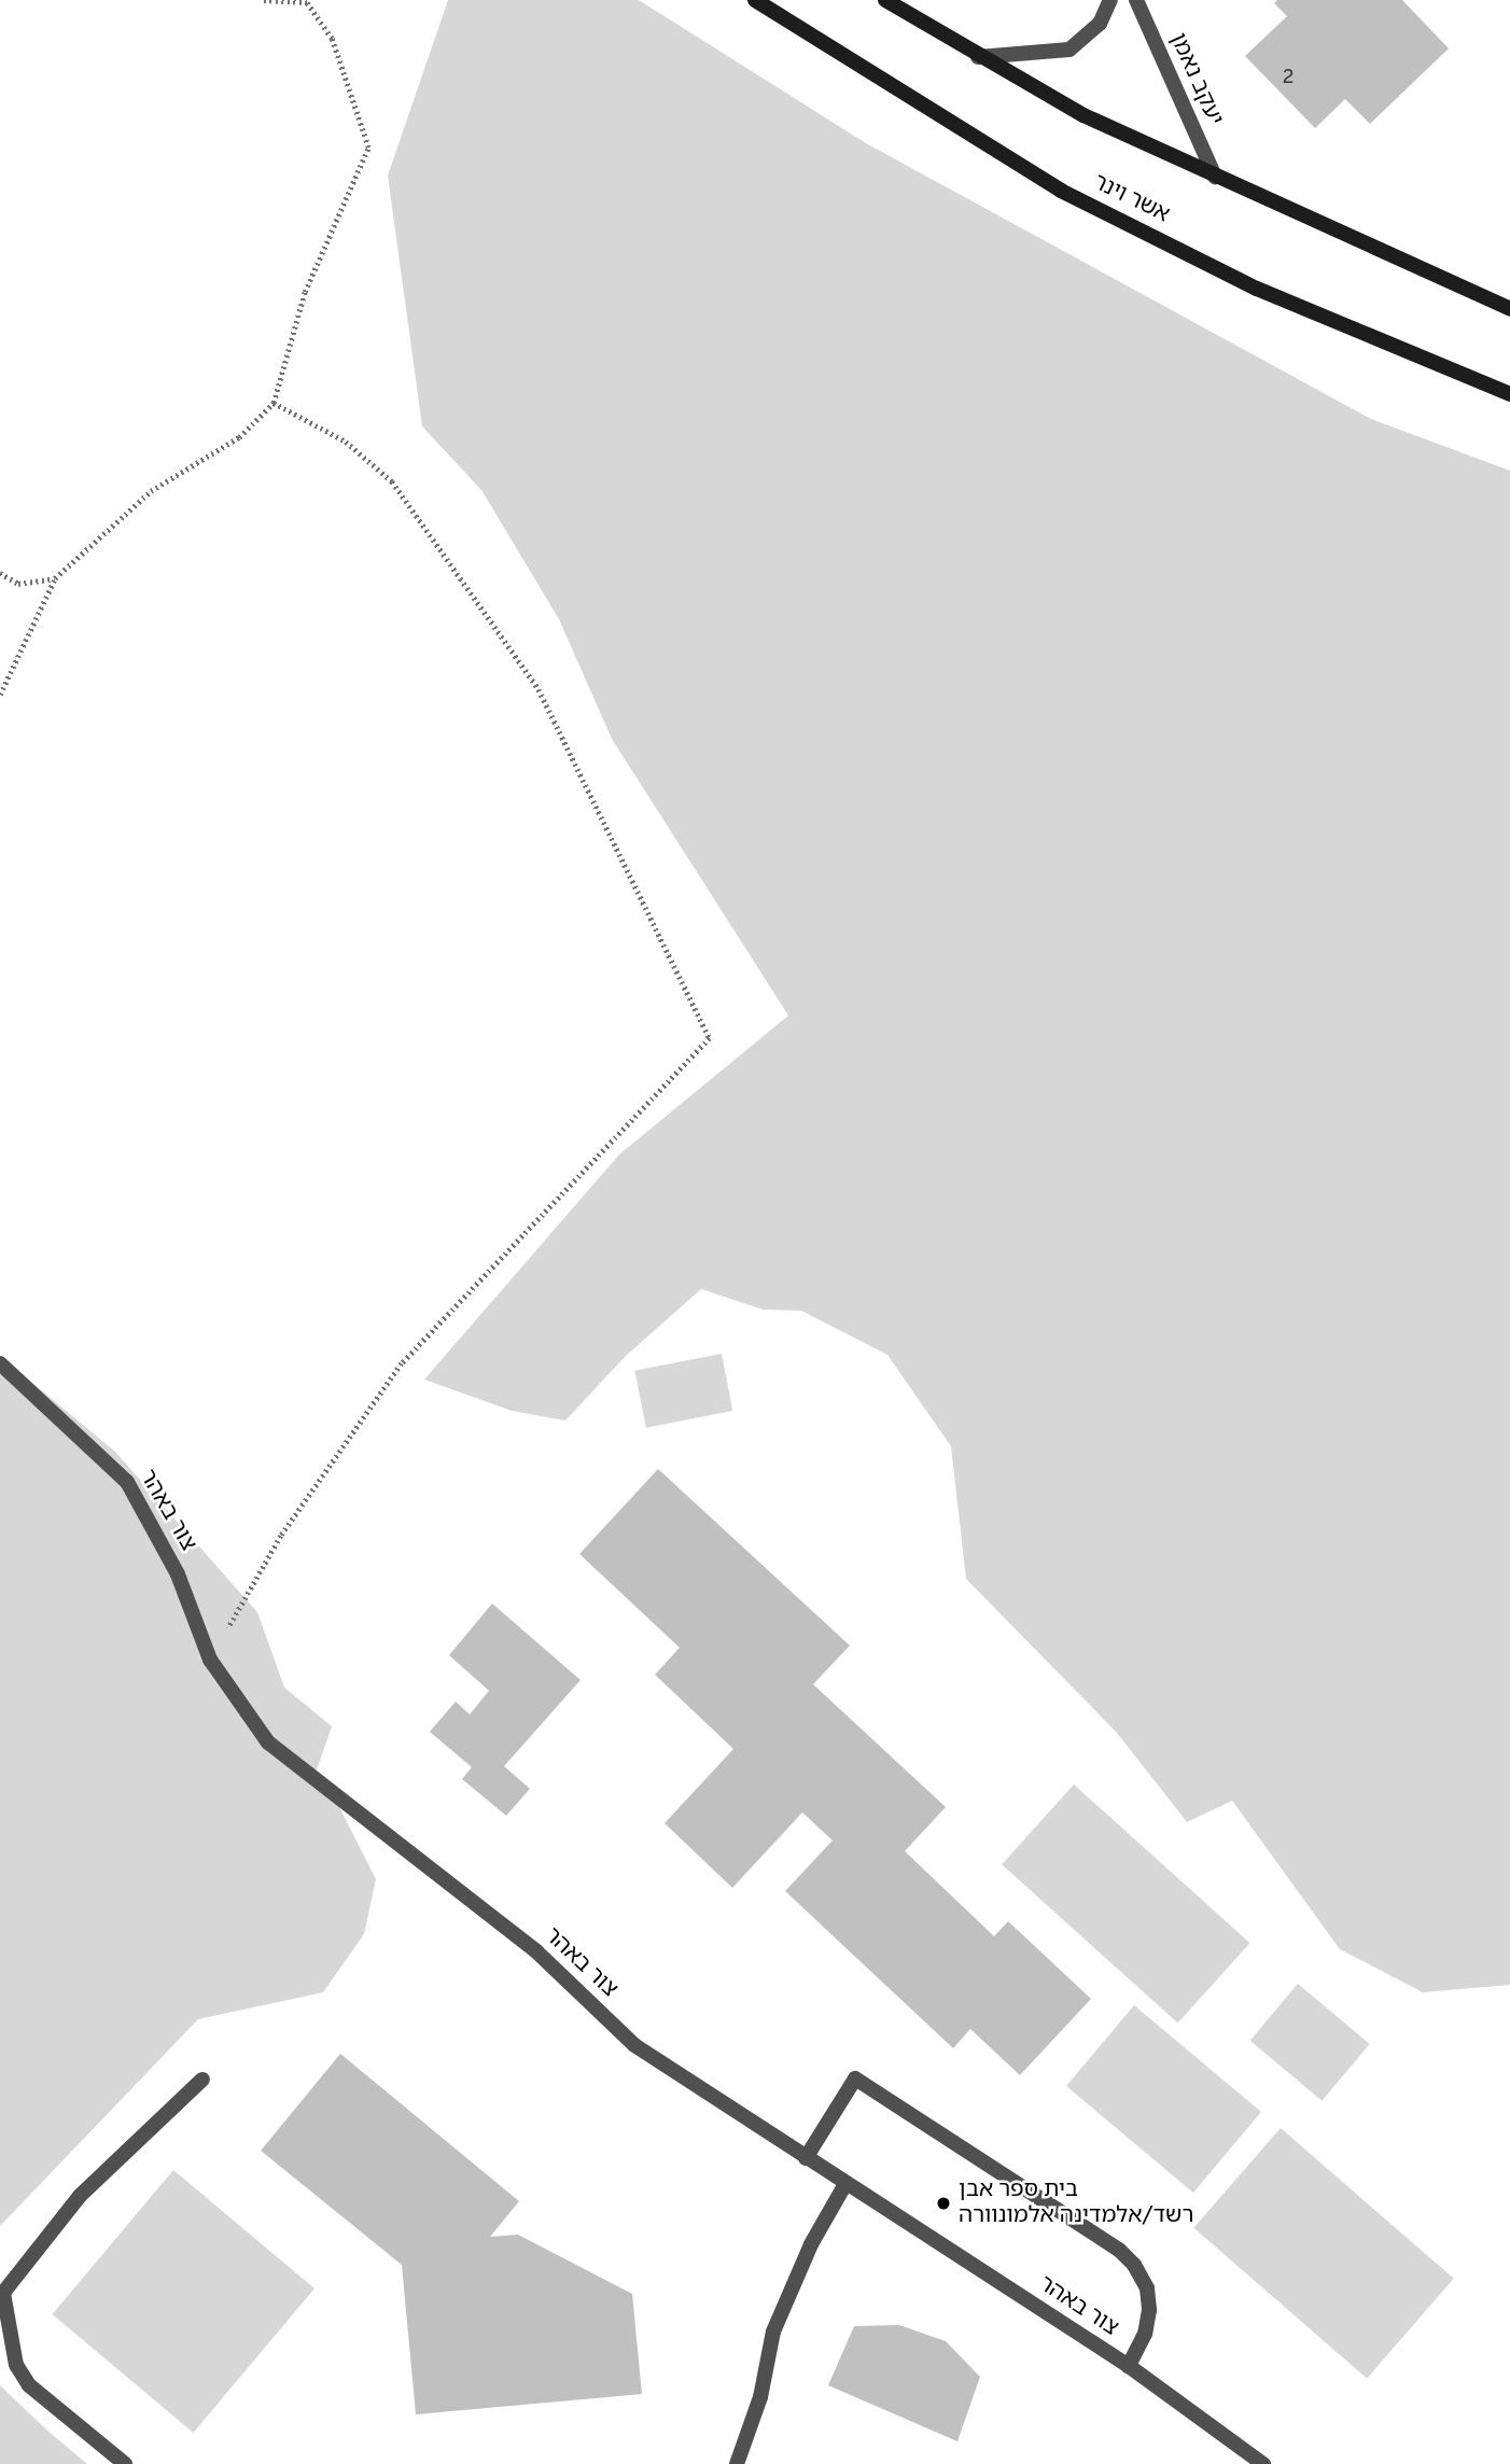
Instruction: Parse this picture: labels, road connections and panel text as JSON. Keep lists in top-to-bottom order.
{
  "streets": {
    "main road": ["אשר וינר"],
    "street": ["יעקב נאמן", "צור באהר"]
  },
  "places": ["בית ספר אבן רשד/אלמדינה אלמונוורה"],
  "house_numbers": ["2"]
}
